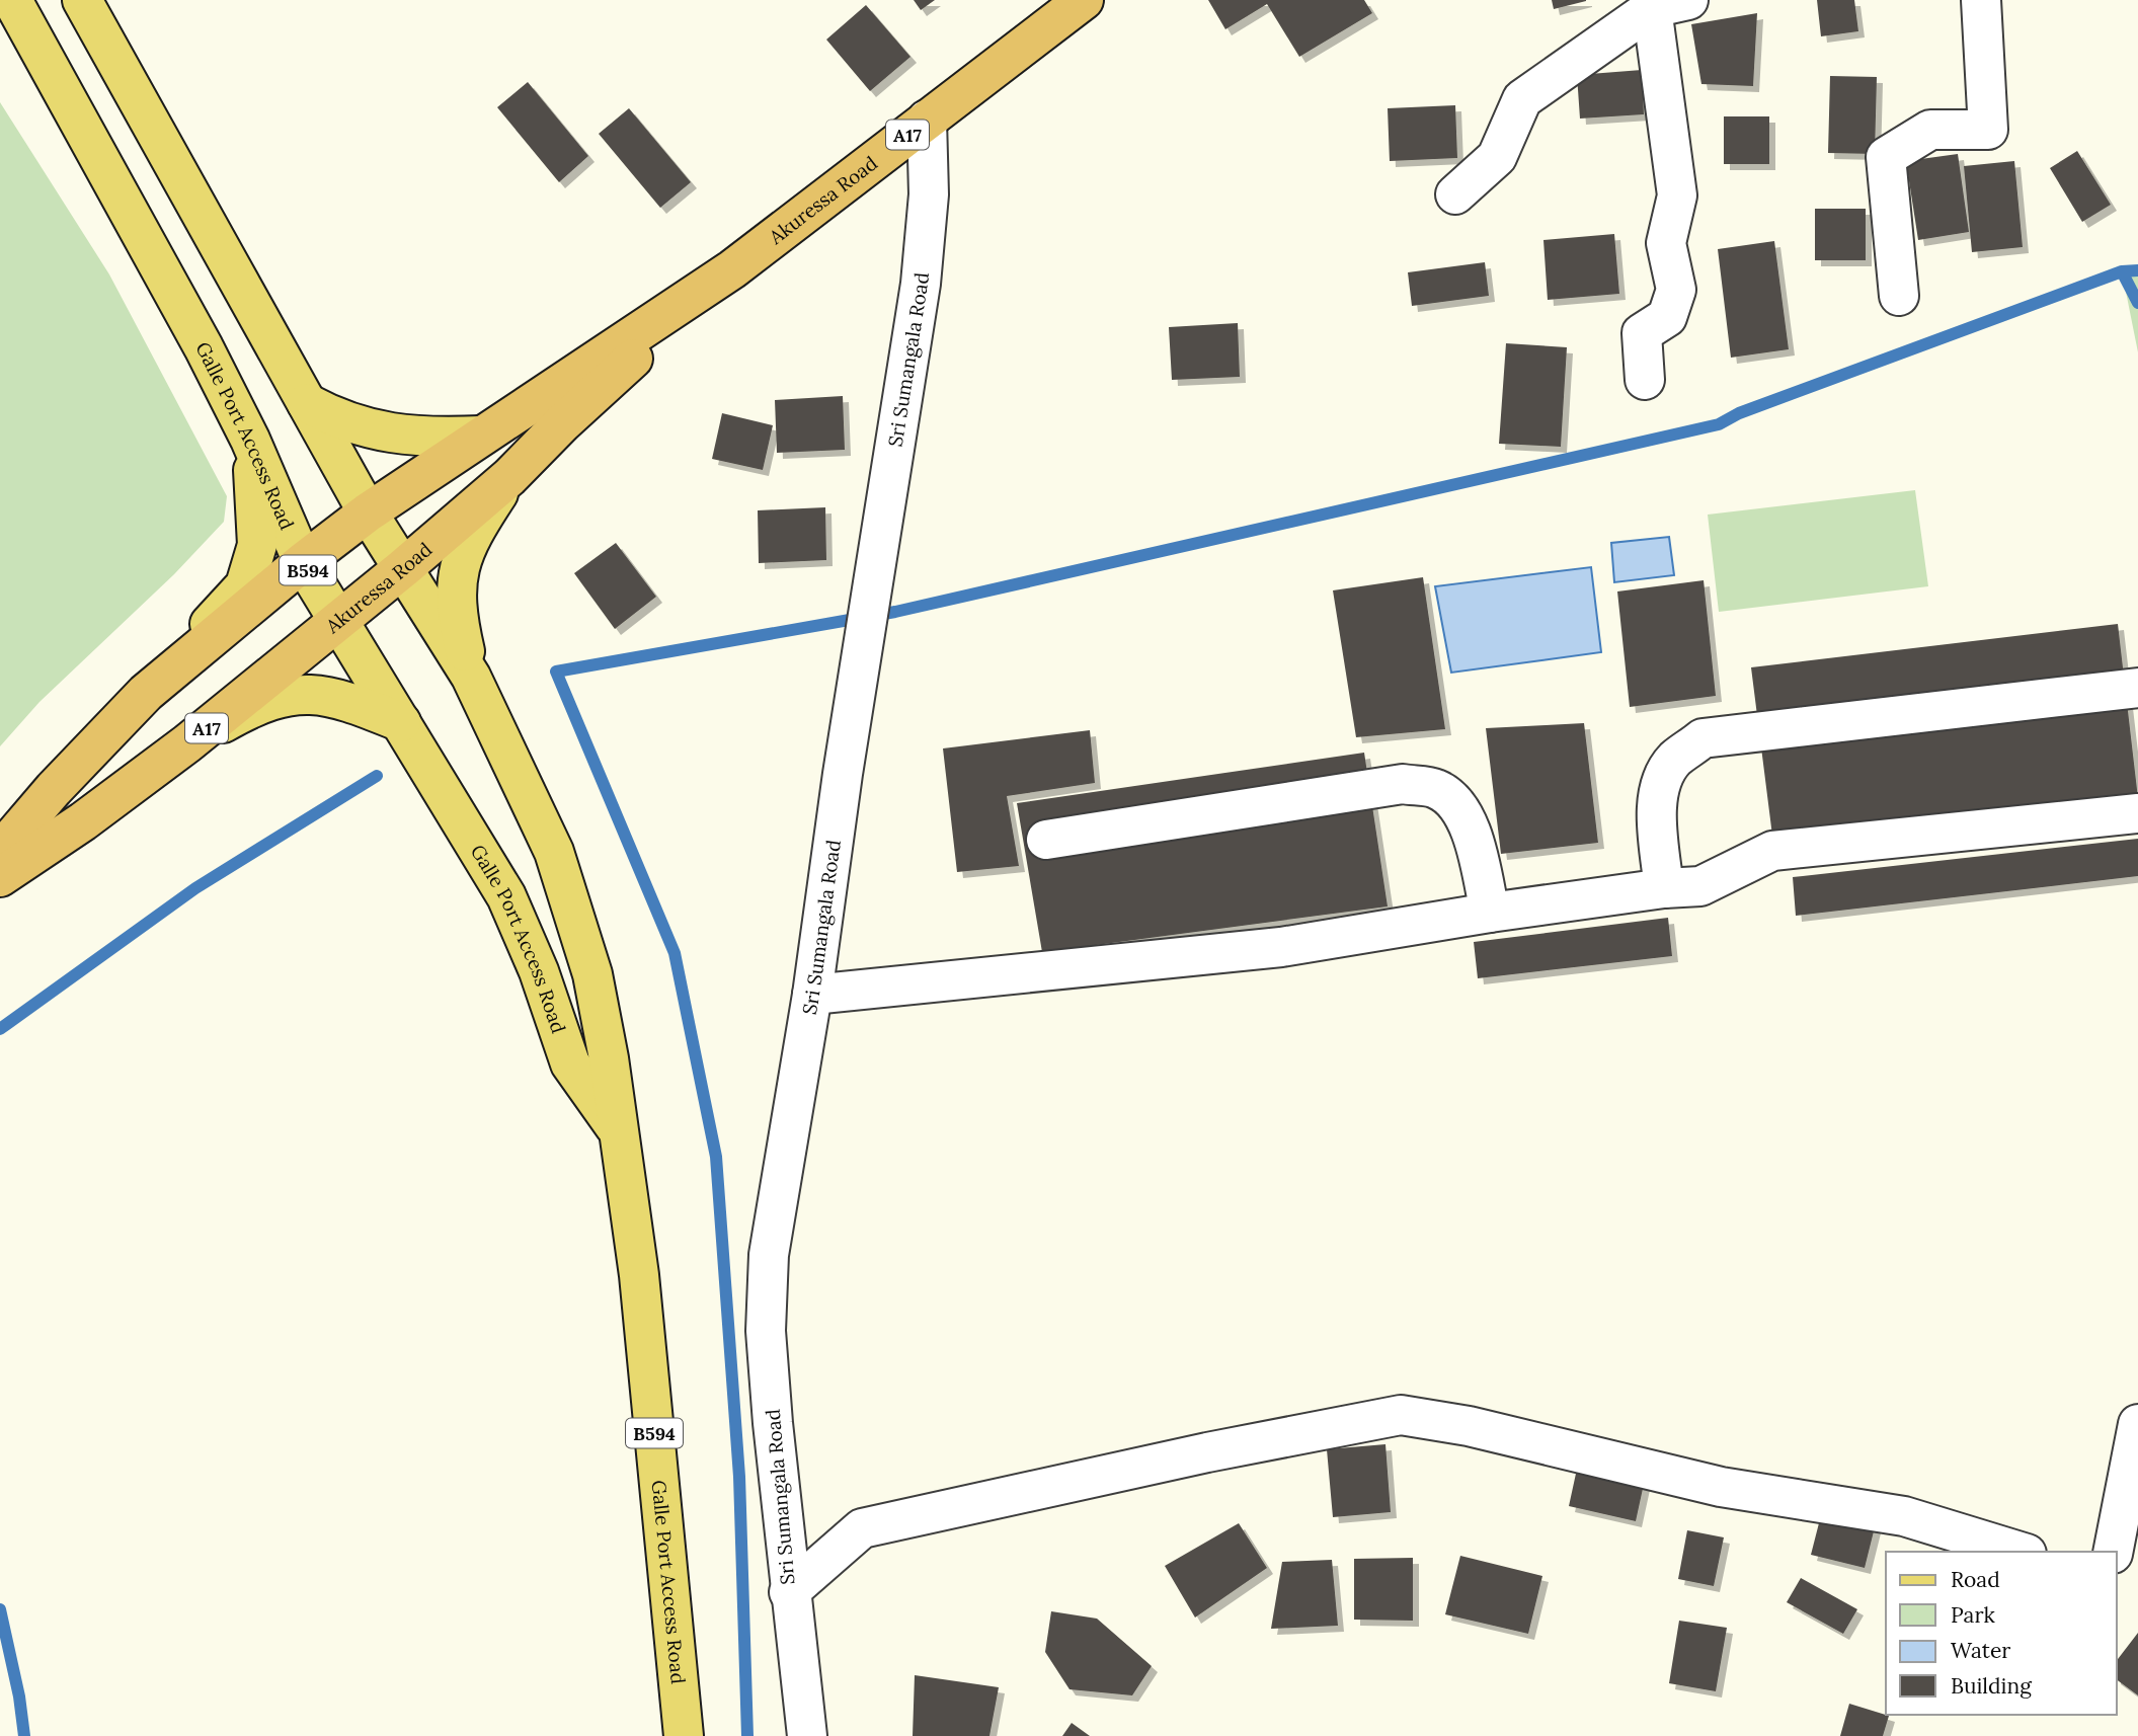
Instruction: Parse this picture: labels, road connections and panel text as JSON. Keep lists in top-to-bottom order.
{
  "streets": {
    "highway": ["A17", "Akuressa Road"],
    "main road": ["Galle Port Access Road", "B594"],
    "street": ["Sri Sumangala Road"]
  },
  "crossings": [
    ["Akuressa Road", "Sri Sumangala Road"],
    ["Akuressa Road", "Galle Port Access Road"]
  ],
  "legend": [
    "Road",
    "Park",
    "Water",
    "Building"
  ]
}
